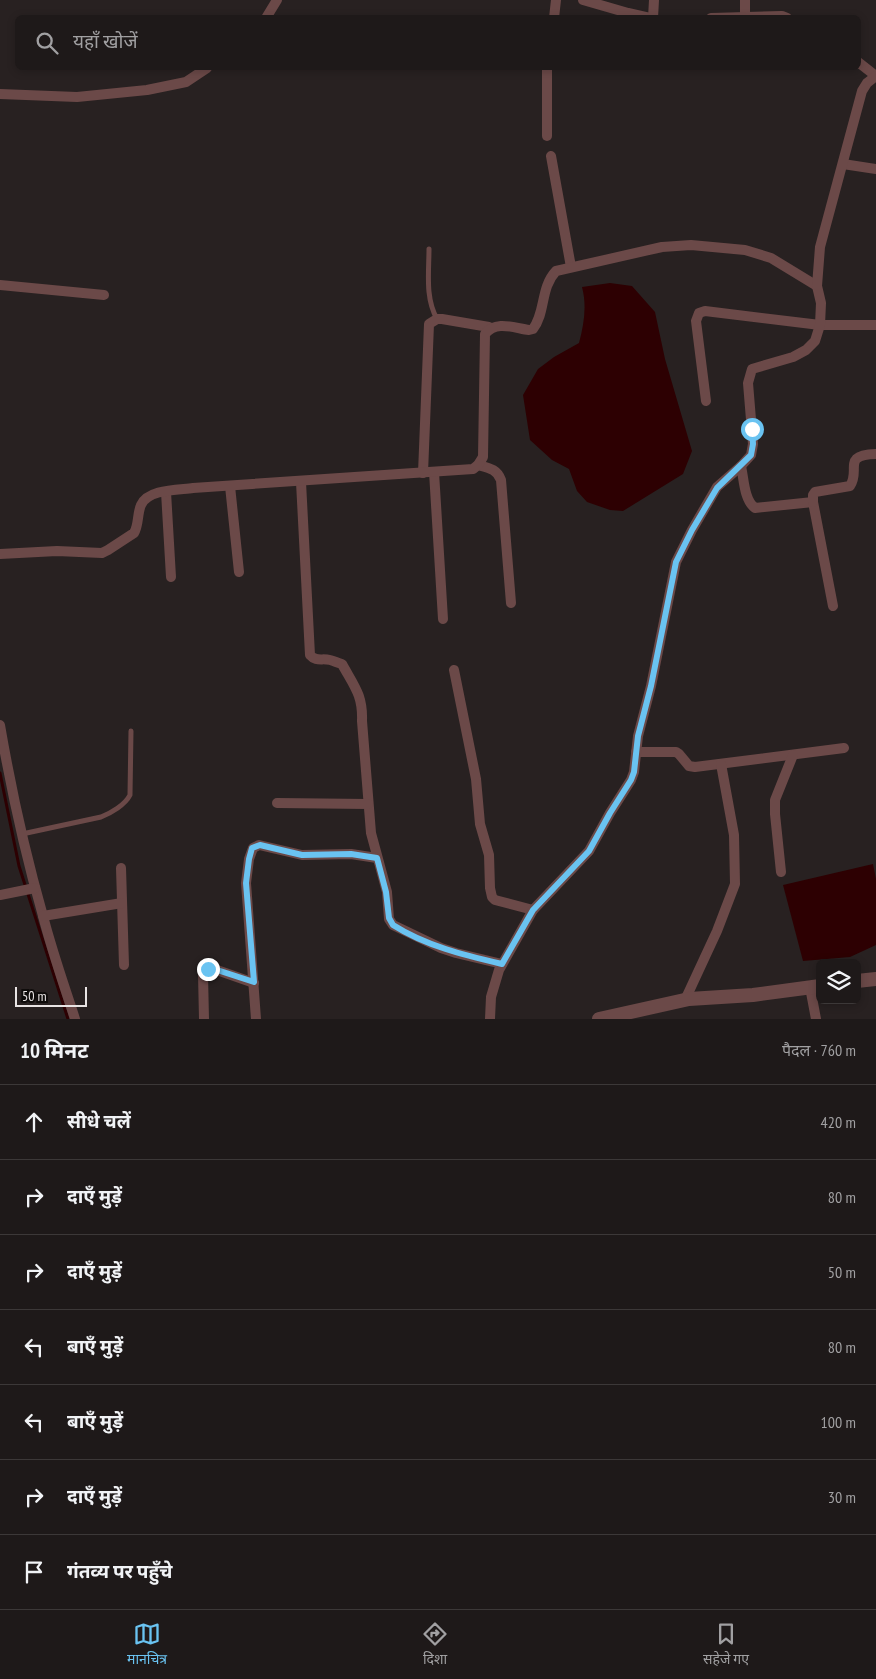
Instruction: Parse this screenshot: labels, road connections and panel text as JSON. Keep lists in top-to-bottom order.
{
  "scale_bar": "50 m",
  "page": {
    "search": "यहाँ खोजें",
    "scale": "50 m",
    "heading": ["10 मिनट", "पैदल · 760 m"],
    "list": [
      ["सीधे चलें", "420 m"],
      ["दाएँ मुड़ें", "80 m"],
      ["दाएँ मुड़ें", "50 m"],
      ["बाएँ मुड़ें", "80 m"],
      ["बाएँ मुड़ें", "100 m"],
      ["दाएँ मुड़ें", "30 m"],
      "गंतव्य पर पहुँचे"
    ],
    "nav": ["मानचित्र", "दिशा", "सहेजे गए"]
  }
}
